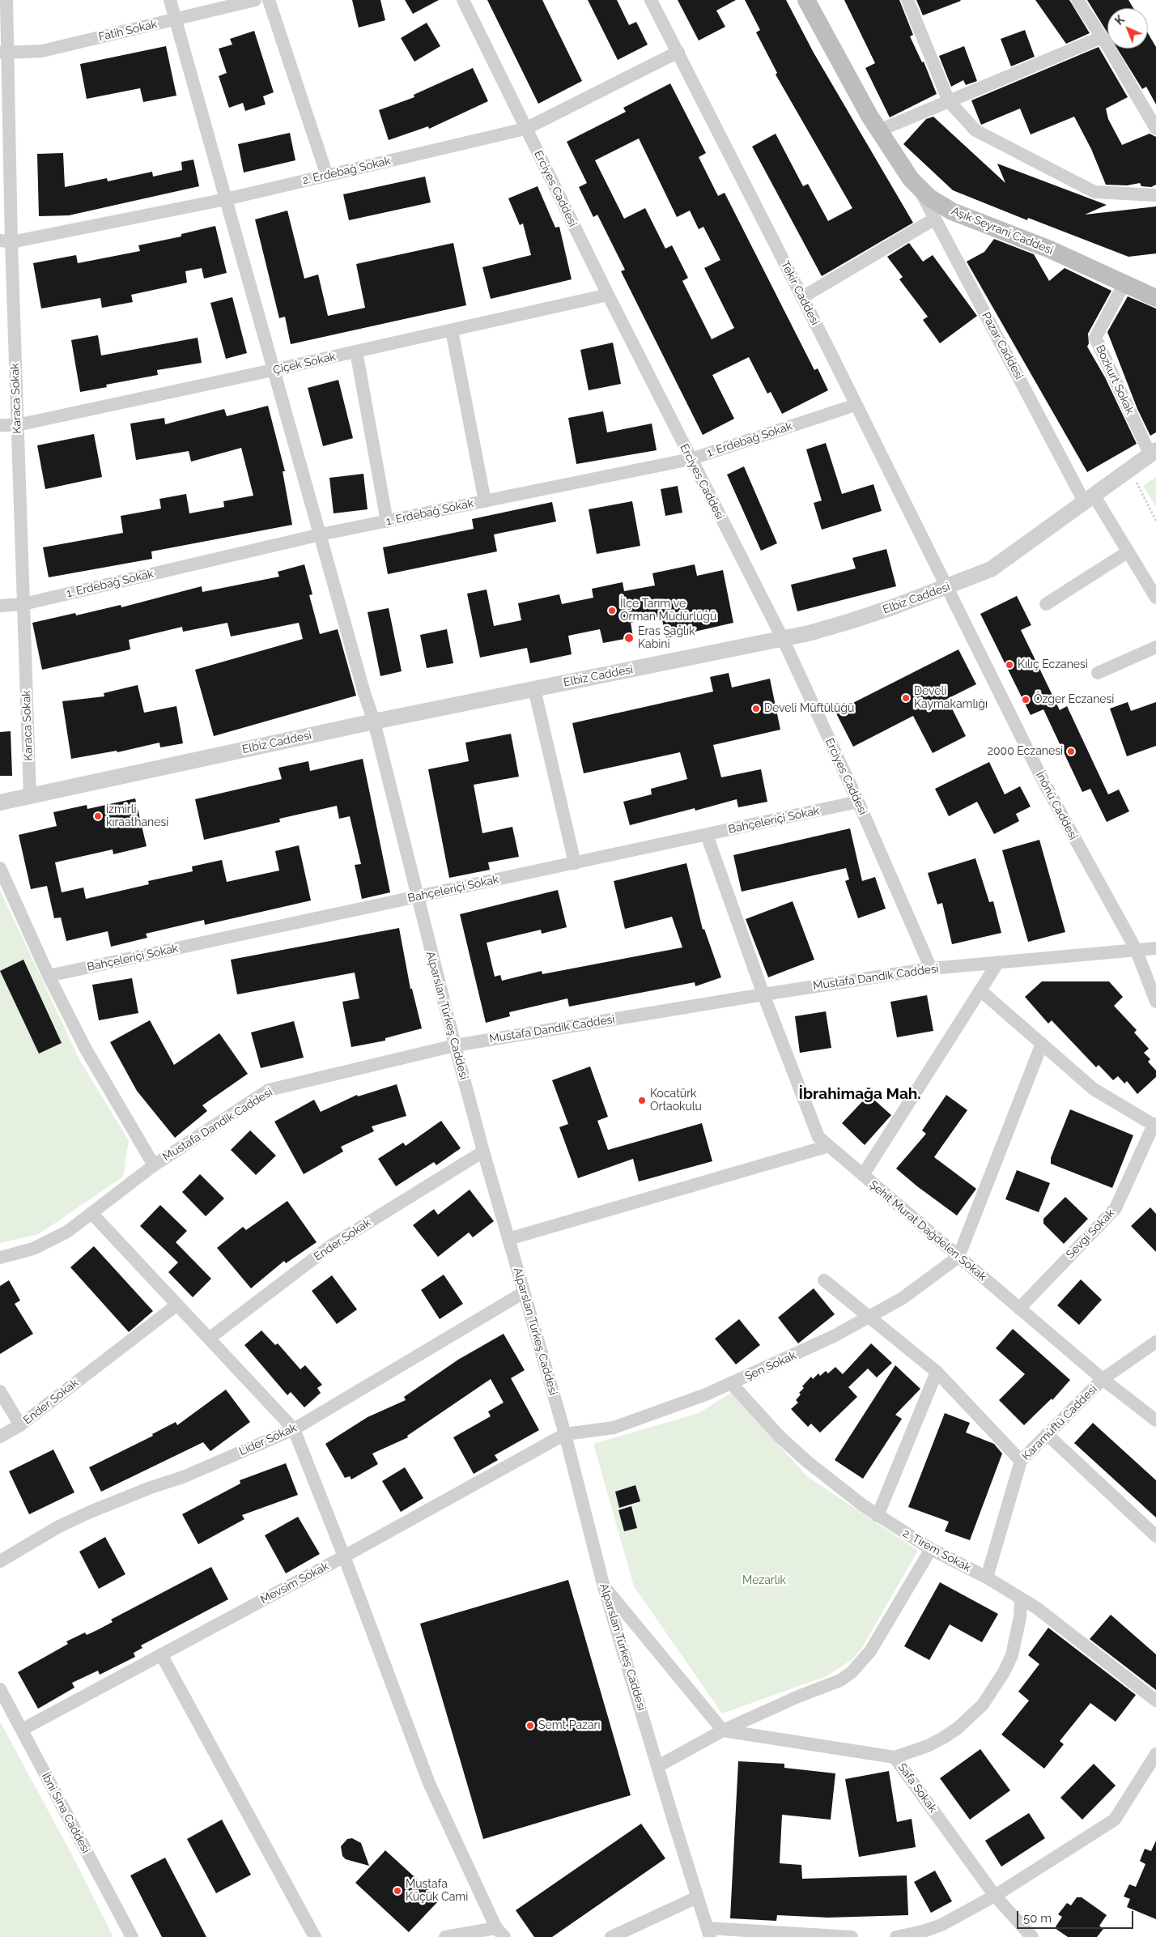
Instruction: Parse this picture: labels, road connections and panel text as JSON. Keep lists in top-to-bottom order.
{
  "streets": {
    "main road": ["Aşık Seyrani Caddesi"],
    "street": [
      "Fatih Sokak",
      "2. Erdebağ Sokak",
      "Erciyes Caddesi",
      "Tekir Caddesi",
      "Pazar Caddesi",
      "Çiçek Sokak",
      "Bozkurt Sokak",
      "Karaca Sokak",
      "1. Erdebağ Sokak",
      "Elbiz Caddesi",
      "İnönü Caddesi",
      "Bahçeleriçi Sokak",
      "Mustafa Dandik Caddesi",
      "Alparslan Türkeş Caddesi",
      "Şehit Murat Dağdelen Sokak",
      "Sevgi Sokak",
      "Ender Sokak",
      "Şen Sokak",
      "Karamüftü Caddesi",
      "Lider Sokak",
      "2. Tirem Sokak",
      "Mevsim Sokak",
      "Safa Sokak",
      "İbni Sina Caddesi"
    ]
  },
  "crossings": [
    ["Fatih Sokak", "Karaca Sokak"],
    ["Fatih Sokak", "Alparslan Türkeş Caddesi"],
    ["2. Erdebağ Sokak", "Erciyes Caddesi"],
    ["2. Erdebağ Sokak", "Tekir Caddesi"],
    ["2. Erdebağ Sokak", "Karaca Sokak"],
    ["2. Erdebağ Sokak", "Alparslan Türkeş Caddesi"],
    ["Erciyes Caddesi", "Çiçek Sokak"],
    ["Erciyes Caddesi", "1. Erdebağ Sokak"],
    ["Erciyes Caddesi", "Elbiz Caddesi"],
    ["Erciyes Caddesi", "Bahçeleriçi Sokak"],
    ["Erciyes Caddesi", "Mustafa Dandik Caddesi"],
    ["Aşık Seyrani Caddesi", "Pazar Caddesi"],
    ["Aşık Seyrani Caddesi", "Bozkurt Sokak"],
    ["Tekir Caddesi", "1. Erdebağ Sokak"],
    ["Tekir Caddesi", "Elbiz Caddesi"],
    ["Tekir Caddesi", "İnönü Caddesi"],
    ["Pazar Caddesi", "Elbiz Caddesi"],
    ["Çiçek Sokak", "Karaca Sokak"],
    ["Çiçek Sokak", "Alparslan Türkeş Caddesi"],
    ["Bozkurt Sokak", "Elbiz Caddesi"],
    ["Karaca Sokak", "1. Erdebağ Sokak"],
    ["Karaca Sokak", "Elbiz Caddesi"],
    ["1. Erdebağ Sokak", "Alparslan Türkeş Caddesi"],
    ["Elbiz Caddesi", "İnönü Caddesi"],
    ["Elbiz Caddesi", "Alparslan Türkeş Caddesi"],
    ["İnönü Caddesi", "Mustafa Dandik Caddesi"],
    ["Bahçeleriçi Sokak", "Alparslan Türkeş Caddesi"],
    ["Bahçeleriçi Sokak", "Şehit Murat Dağdelen Sokak"],
    ["Mustafa Dandik Caddesi", "Alparslan Türkeş Caddesi"],
    ["Mustafa Dandik Caddesi", "Şehit Murat Dağdelen Sokak"],
    ["Alparslan Türkeş Caddesi", "Ender Sokak"],
    ["Alparslan Türkeş Caddesi", "Şen Sokak"],
    ["Alparslan Türkeş Caddesi", "Lider Sokak"],
    ["Alparslan Türkeş Caddesi", "Mevsim Sokak"],
    ["Şehit Murat Dağdelen Sokak", "Sevgi Sokak"],
    ["Şehit Murat Dağdelen Sokak", "Şen Sokak"],
    ["Şehit Murat Dağdelen Sokak", "Karamüftü Caddesi"],
    ["Şen Sokak", "2. Tirem Sokak"],
    ["Şen Sokak", "Mevsim Sokak"],
    ["Karamüftü Caddesi", "2. Tirem Sokak"],
    ["Mevsim Sokak", "İbni Sina Caddesi"]
  ],
  "districts": ["İbrahimağa Mah."],
  "parks": ["Mezarlık"],
  "places": [
    "İlçe Tarım ve Orman Müdürlüğü",
    "Eras Sağlık Kabini",
    "Kılıç Eczanesi",
    "Develi Kaymakamlığı",
    "Özger Eczanesi",
    "Develi Müftülüğü",
    "2000 Eczanesi",
    "izmirli kıraathanesi",
    "Kocatürk Ortaokulu",
    "Semt Pazarı",
    "Mustafa Küçük Cami"
  ],
  "scale_bar": "50 m",
  "north": "top left"
}
